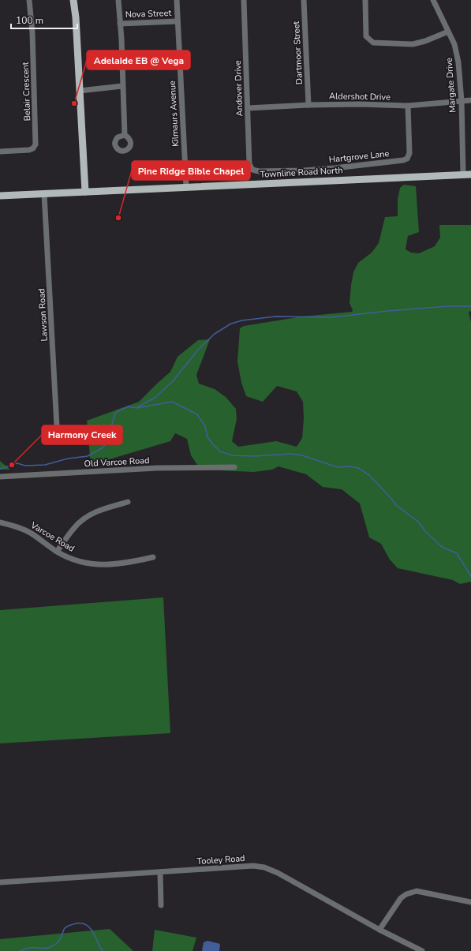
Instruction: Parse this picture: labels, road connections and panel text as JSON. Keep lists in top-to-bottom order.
{
  "streets": {
    "main road": ["Townline Road North"],
    "street": [
      "Nova Street",
      "Dartmoor Street",
      "Margate Drive",
      "Andover Drive",
      "Belair Crescent",
      "Aldershot Drive",
      "Kilmaurs Avenue",
      "Hartgrove Lane",
      "Lawson Road",
      "Old Varcoe Road",
      "Varcoe Road",
      "Tooley Road"
    ]
  },
  "crossings": [
    ["Nova Street", "Kilmaurs Avenue"],
    ["Dartmoor Street", "Aldershot Drive"],
    ["Margate Drive", "Aldershot Drive"],
    ["Margate Drive", "Townline Road North"],
    ["Andover Drive", "Aldershot Drive"],
    ["Andover Drive", "Hartgrove Lane"],
    ["Aldershot Drive", "Hartgrove Lane"],
    ["Kilmaurs Avenue", "Townline Road North"],
    ["Townline Road North", "Lawson Road"]
  ],
  "places": ["Adelaide EB @ Vega", "Pine Ridge Bible Chapel", "Harmony Creek"],
  "scale_bar": "100 m"
}
